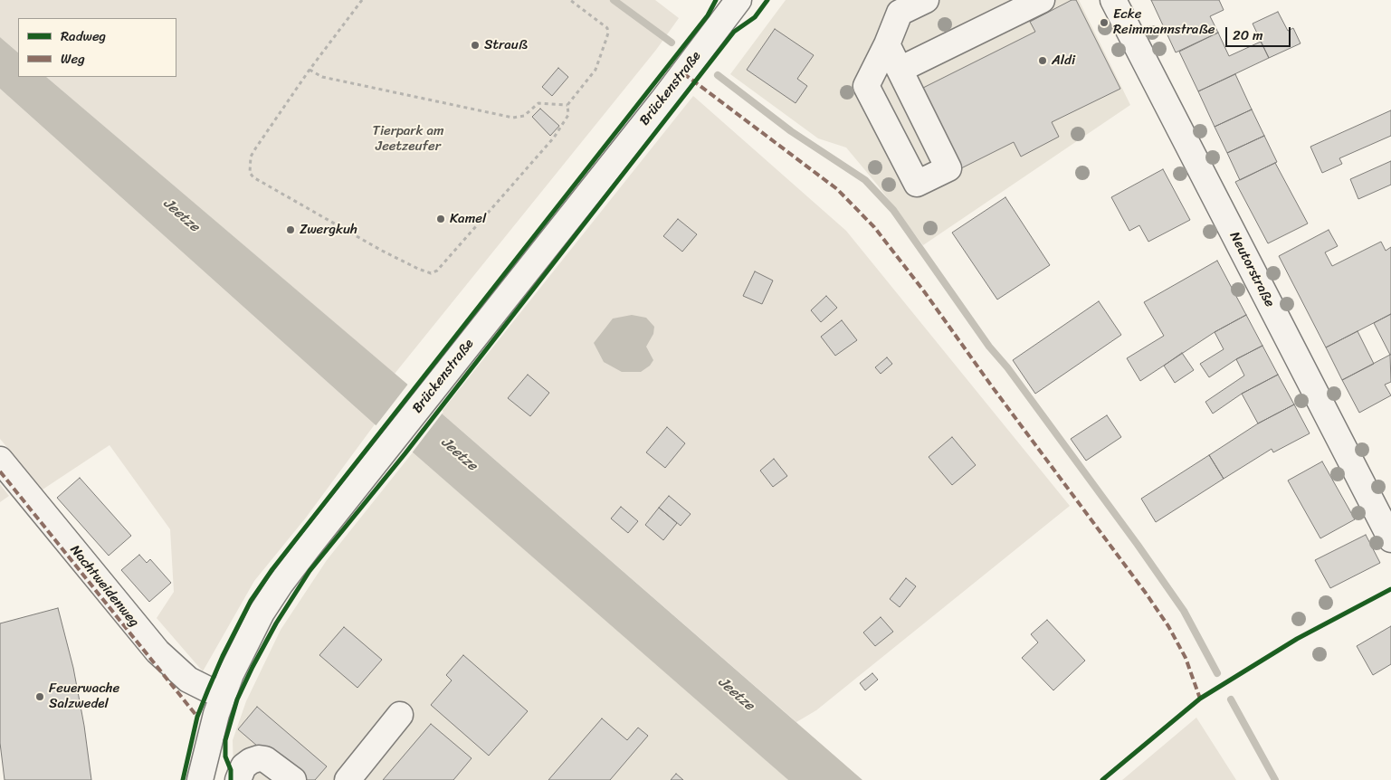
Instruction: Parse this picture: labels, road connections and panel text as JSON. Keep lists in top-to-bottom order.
{
  "streets": {
    "main road": ["Brückenstraße", "Neutorstraße", "Nachtweidenweg"]
  },
  "crossings": [
    ["Brückenstraße", "Nachtweidenweg"]
  ],
  "water": ["Jeetze"],
  "parks": ["Tierpark am Jeetzeufer"],
  "places": [
    "Ecke Reimmannstraße",
    "Strauß",
    "Aldi",
    "Kamel",
    "Zwergkuh",
    "Feuerwache Salzwedel"
  ],
  "legend": ["Radweg", "Weg"],
  "scale_bar": "20 m"
}
